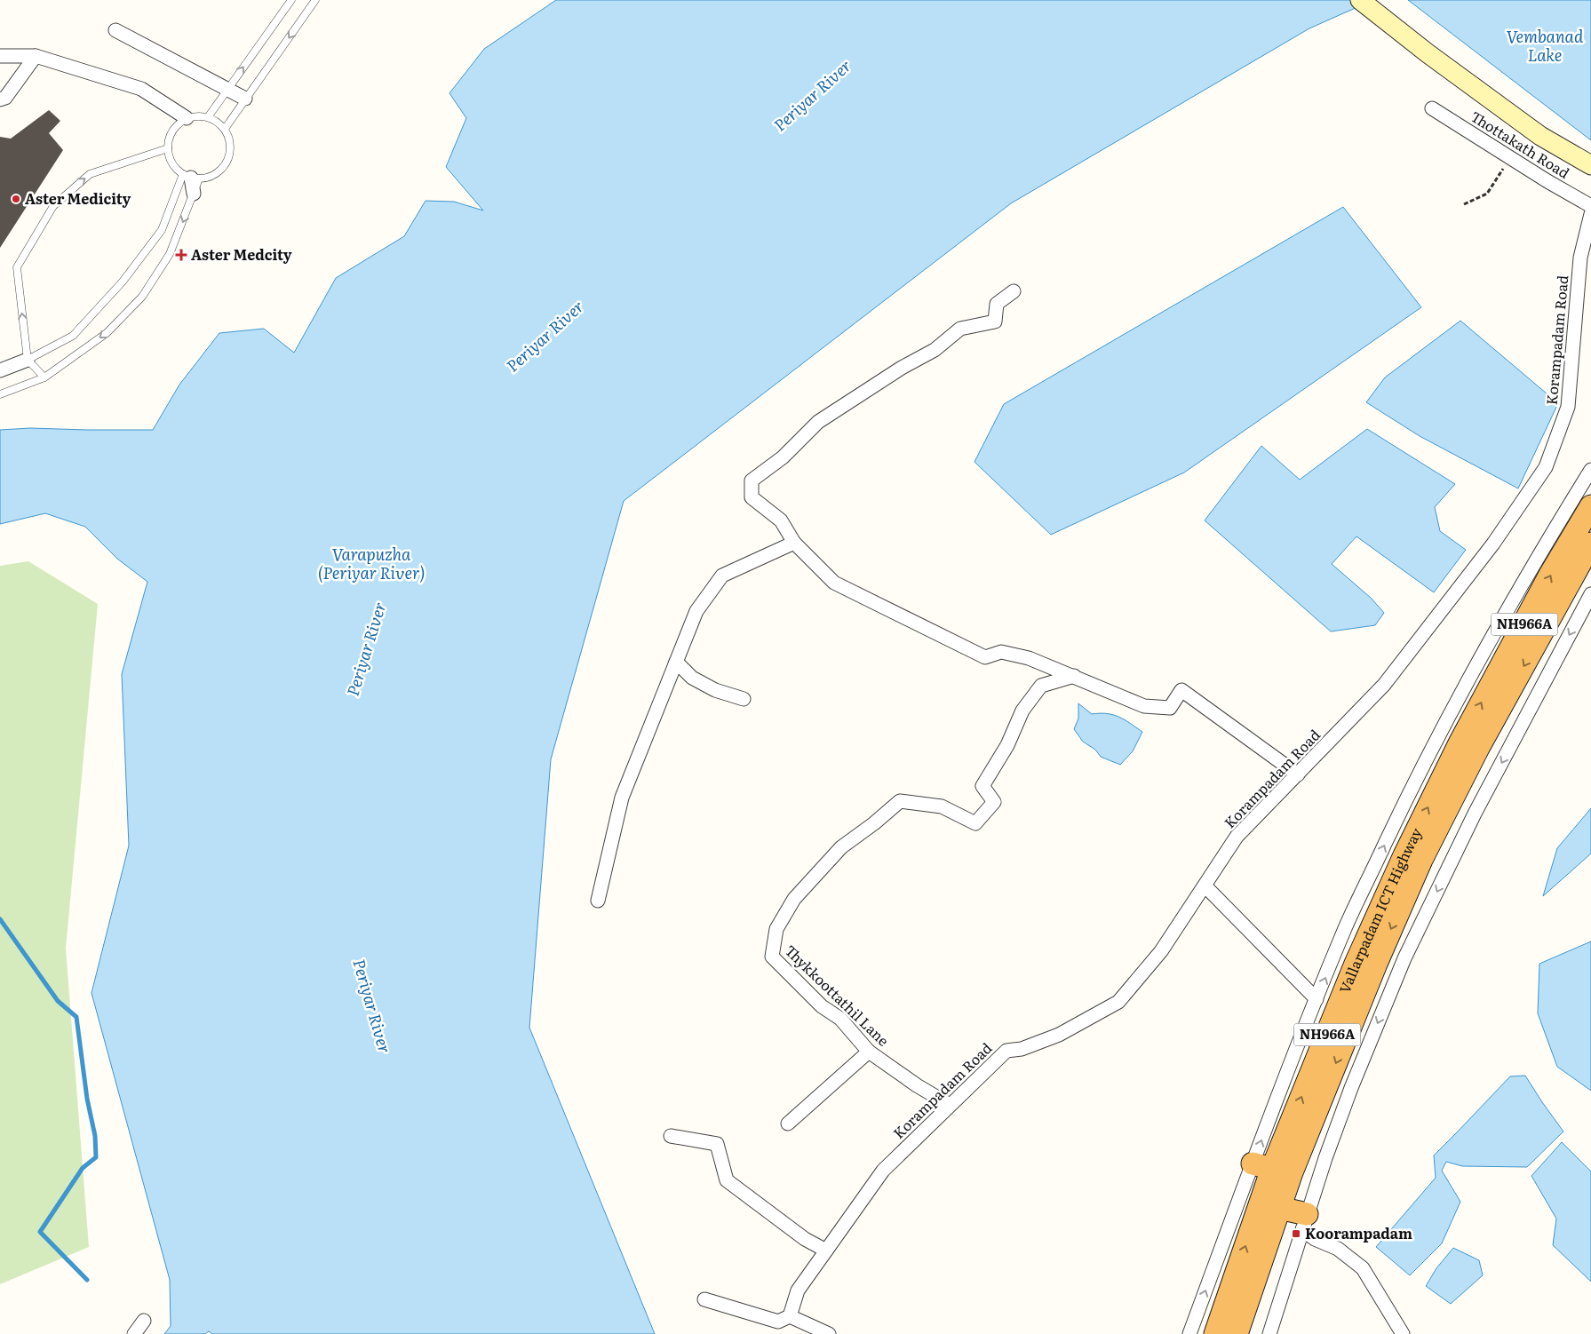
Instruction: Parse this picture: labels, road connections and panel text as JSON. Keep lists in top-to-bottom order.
{
  "streets": {
    "highway": ["NH966A", "Vallarpadam ICT Highway"],
    "street": ["Thottakath Road", "Korampadam Road", "Thykkoottathil Lane"]
  },
  "crossings": [
    ["Korampadam Road", "Thykkoottathil Lane"]
  ],
  "water": ["Vembanad Lake", "Periyar River", "Varapuzha (Periyar River)"],
  "places": {
    "other": ["Aster Medicity"],
    "health": ["Aster Medcity"],
    "transit": ["Koorampadam"]
  }
}
